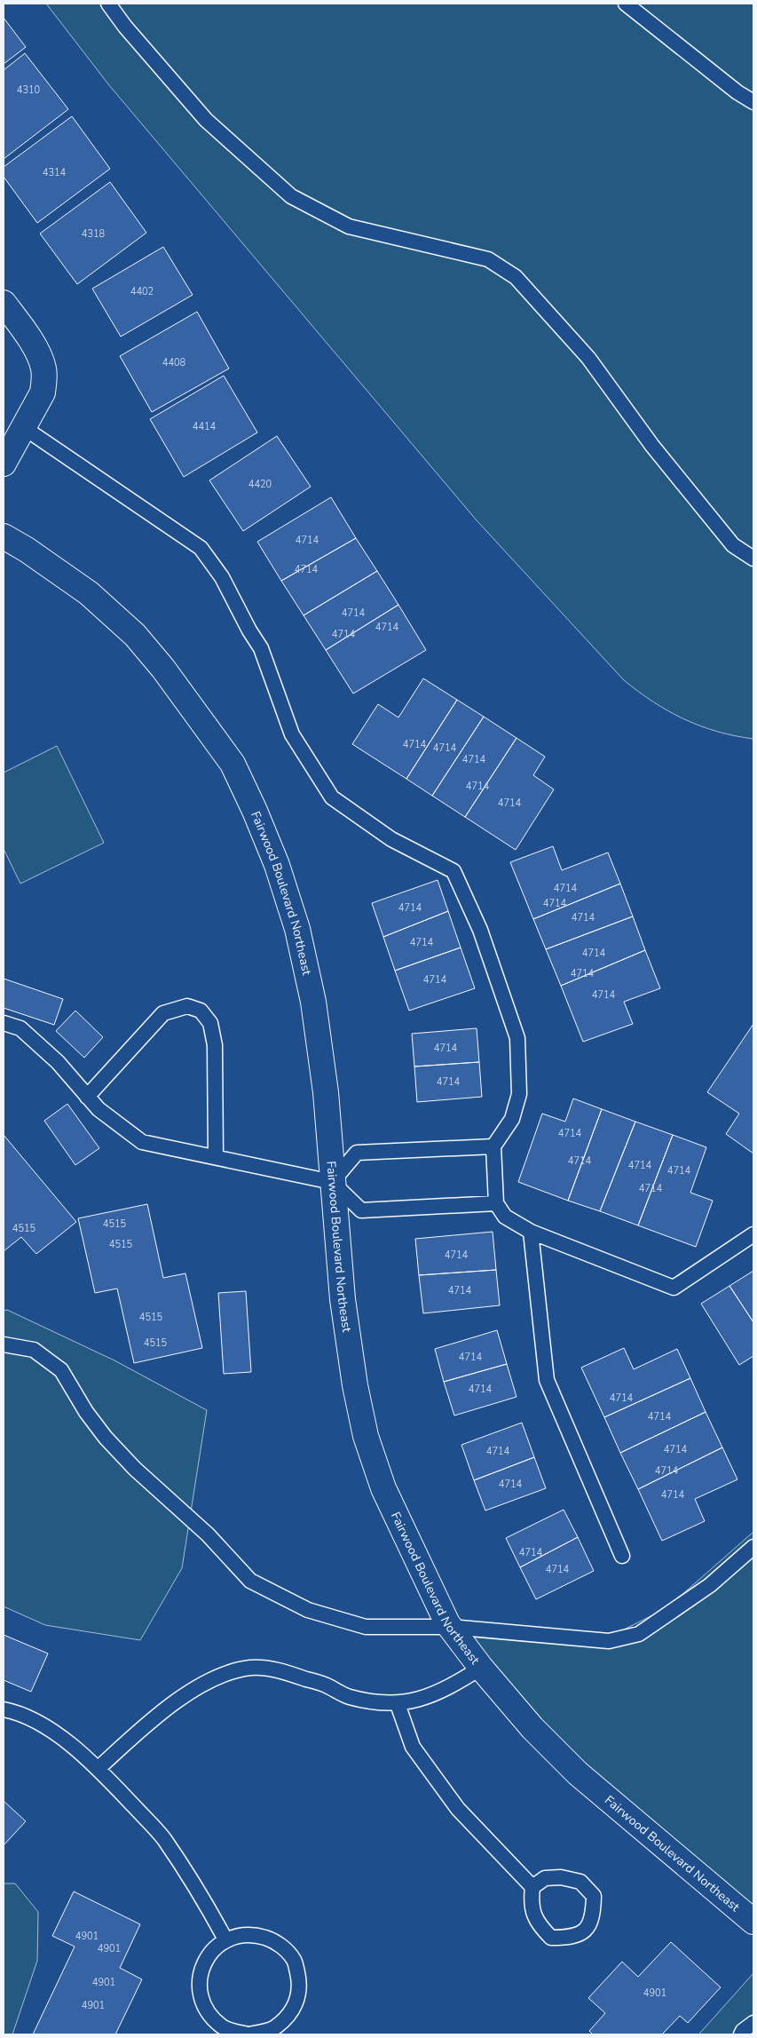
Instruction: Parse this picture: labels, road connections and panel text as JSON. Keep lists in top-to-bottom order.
{
  "streets": {
    "street": ["Fairwood Boulevard Northeast"]
  },
  "house_numbers": [
    "4310",
    "4314",
    "4318",
    "4402",
    "4408",
    "4414",
    "4420",
    "4714",
    "4714",
    "4714",
    "4714",
    "4714",
    "4714",
    "4714",
    "4714",
    "4714",
    "4714",
    "4714",
    "4714",
    "4714",
    "4714",
    "4714",
    "4714",
    "4714",
    "4714",
    "4714",
    "4714",
    "4714",
    "4714",
    "4714",
    "4714",
    "4714",
    "4714",
    "4515",
    "4515",
    "4515",
    "4714",
    "4714",
    "4515",
    "4515",
    "4714",
    "4714",
    "4714",
    "4714",
    "4714",
    "4714",
    "4714",
    "4714",
    "4714",
    "4714",
    "4714",
    "4901",
    "4901",
    "4901",
    "4901",
    "4901"
  ]
}
